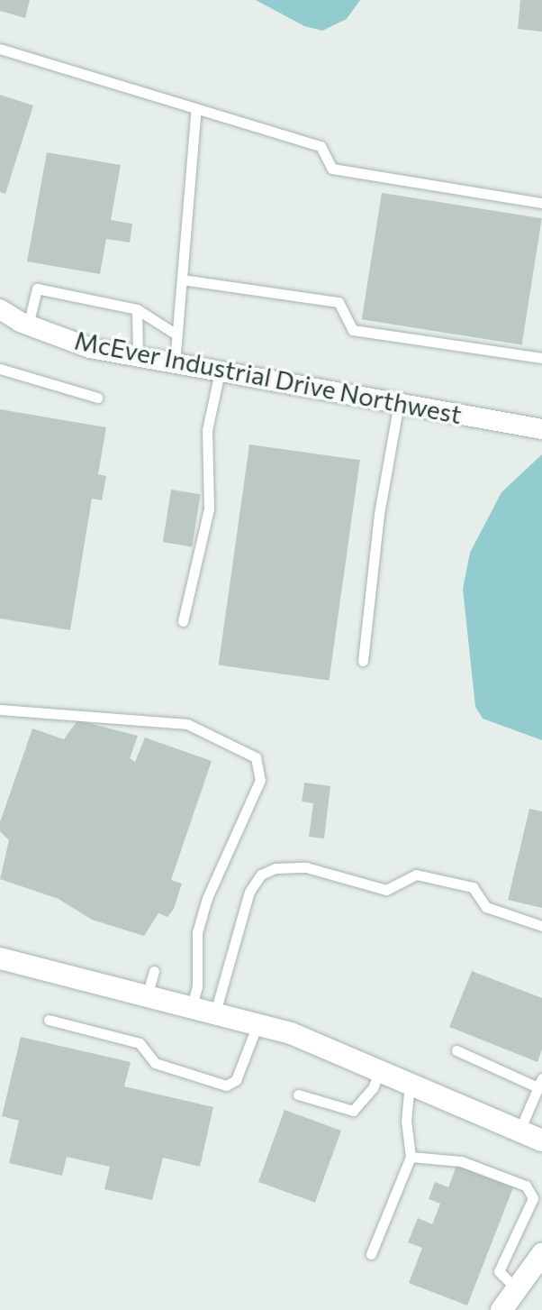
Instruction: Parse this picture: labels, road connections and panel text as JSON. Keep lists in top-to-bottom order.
{
  "streets": {
    "street": ["McEver Industrial Drive Northwest"]
  }
}
